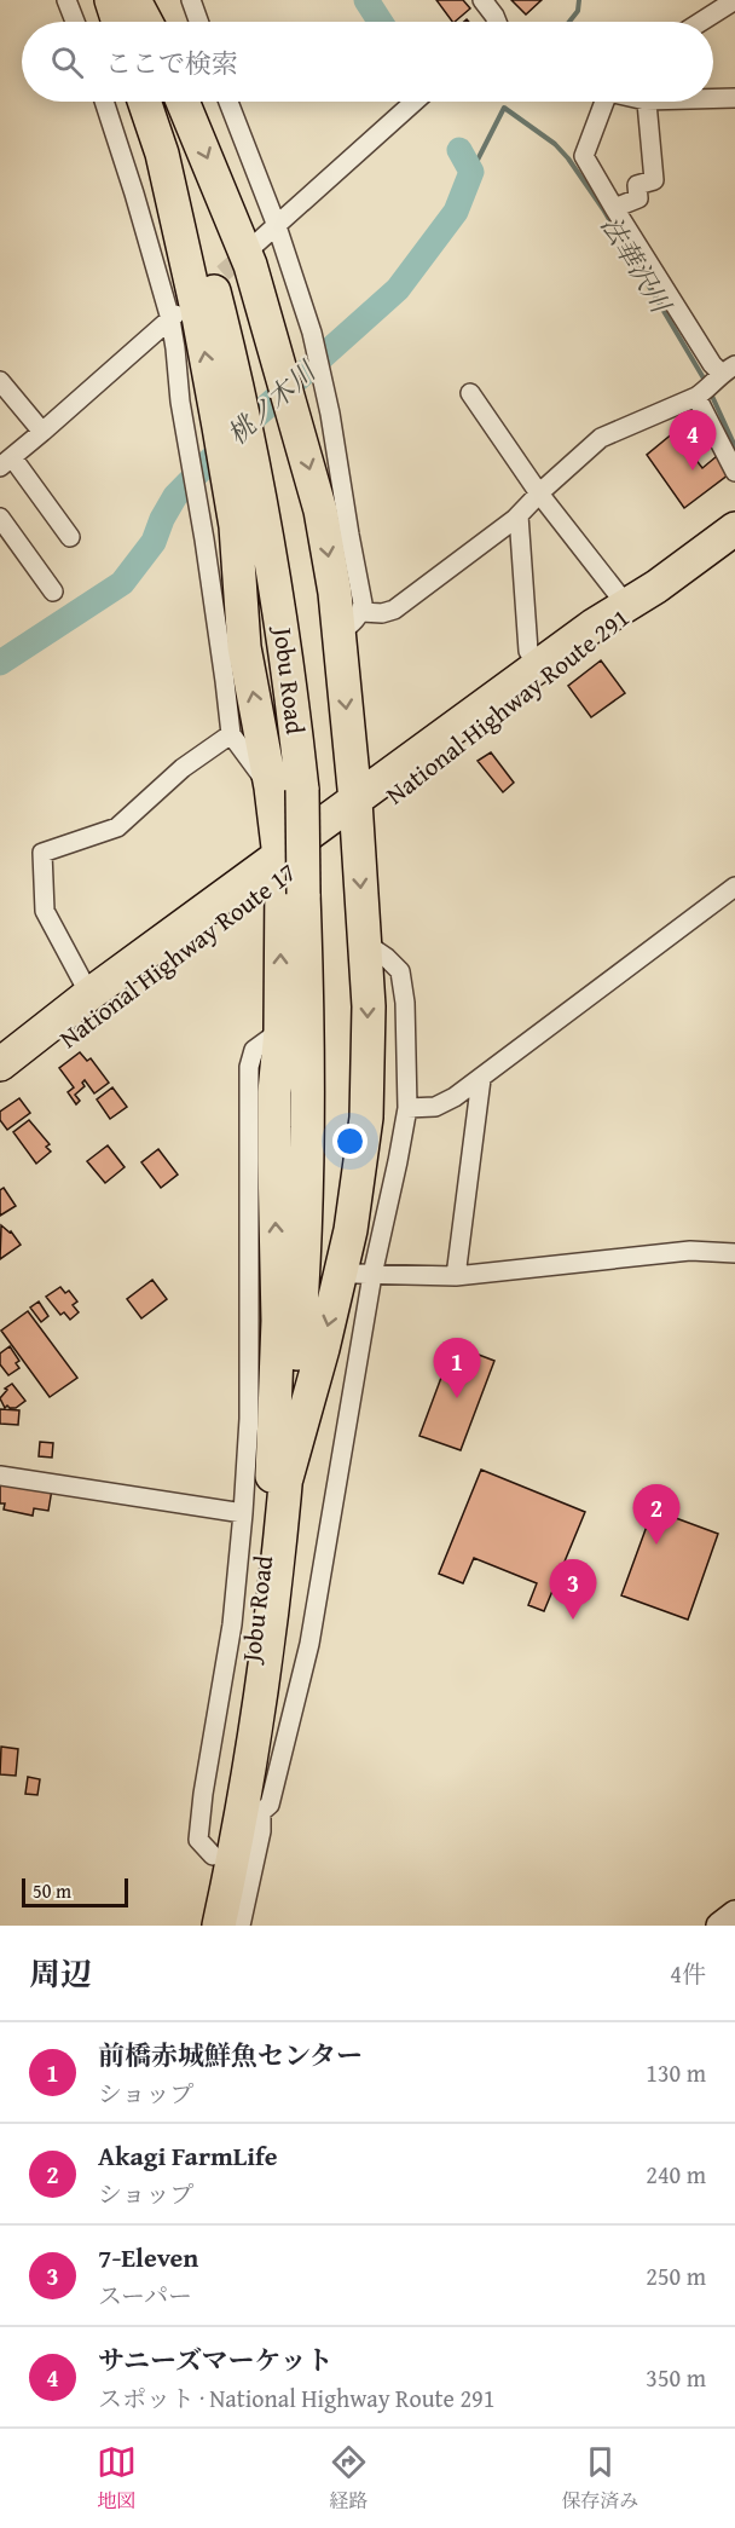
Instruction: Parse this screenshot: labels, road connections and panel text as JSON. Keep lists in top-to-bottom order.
{
  "streets": {
    "highway": ["Jobu Road", "National Highway Route 291", "National Highway Route 17"]
  },
  "crossings": [
    ["Jobu Road", "National Highway Route 17"],
    ["National Highway Route 291", "National Highway Route 17"]
  ],
  "water": ["法華沢川", "桃ノ木川"],
  "scale_bar": "50 m",
  "page": {
    "search": "ここで検索",
    "pins": [
      "4",
      "1",
      "2",
      "3"
    ],
    "scale": "50 m",
    "heading": ["周辺", "4件"],
    "list": [
      {
        "mark": "1",
        "name": "前橋赤城鮮魚センター",
        "note": "ショップ",
        "value": "130 m"
      },
      {
        "mark": "2",
        "name": "Akagi FarmLife",
        "note": "ショップ",
        "value": "240 m"
      },
      {
        "mark": "3",
        "name": "7-Eleven",
        "note": "スーパー",
        "value": "250 m"
      },
      {
        "mark": "4",
        "name": "サニーズマーケット",
        "note": "スポット · National Highway Route 291",
        "value": "350 m"
      }
    ],
    "nav": ["地図", "経路", "保存済み"]
  }
}
